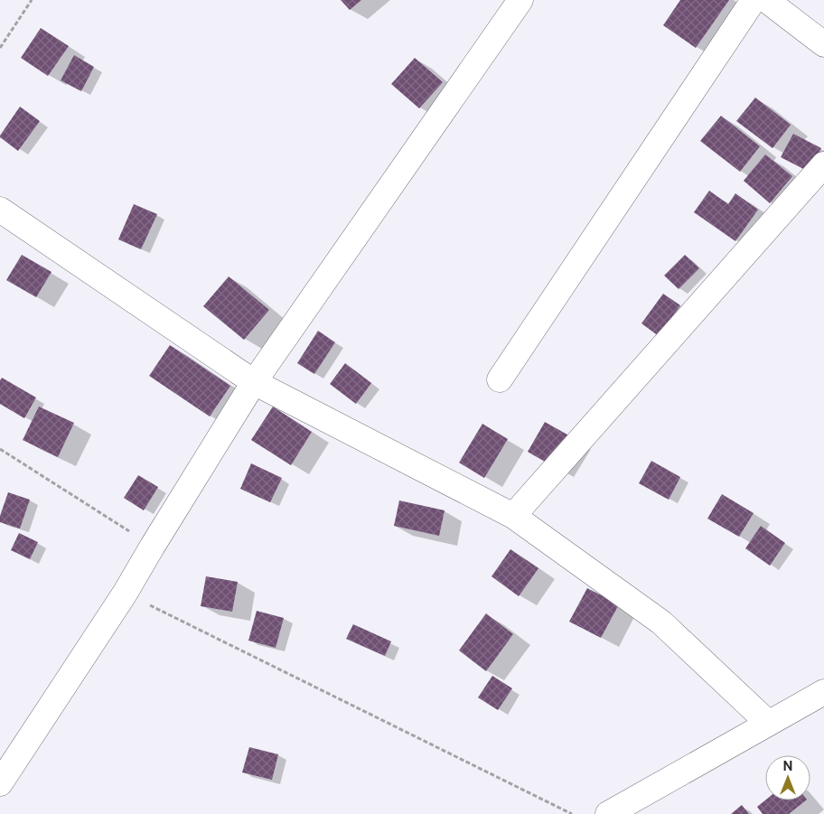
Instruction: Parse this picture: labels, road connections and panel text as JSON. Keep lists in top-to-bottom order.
{
  "north": "top"
}
